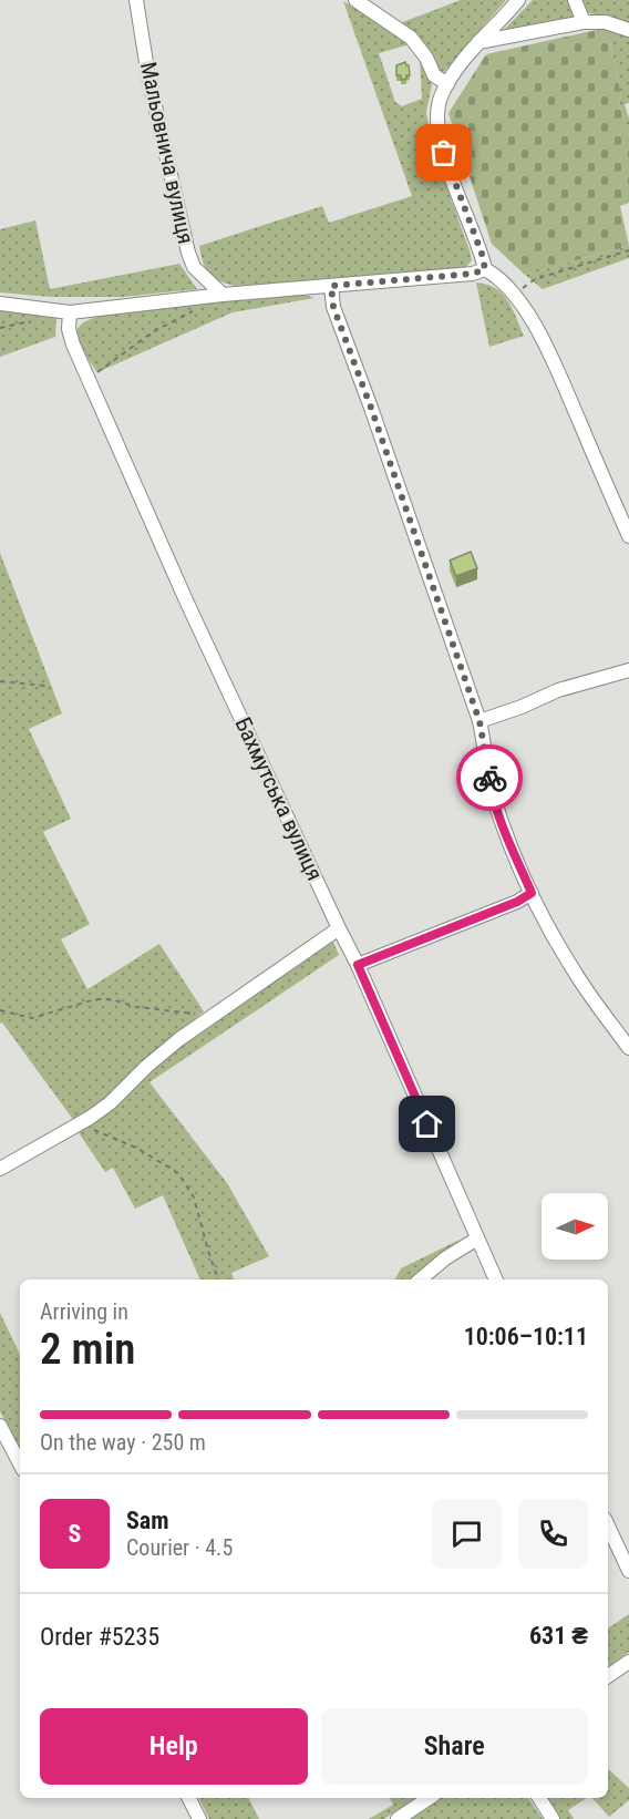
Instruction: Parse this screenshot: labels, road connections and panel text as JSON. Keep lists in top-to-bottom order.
{
  "streets": {
    "street": ["Мальовнича вулиця", "Бахмутська вулиця"]
  },
  "north": "right",
  "page": {
    "heading": ["2 min", "Arriving in", "10:06–10:11"],
    "panel": [
      "Sam",
      "Courier · 4.5",
      "Order #5235",
      "631 ₴"
    ],
    "bar": "On the way · 250 m",
    "round": "S",
    "buttons": ["Help", "Share"]
  }
}
